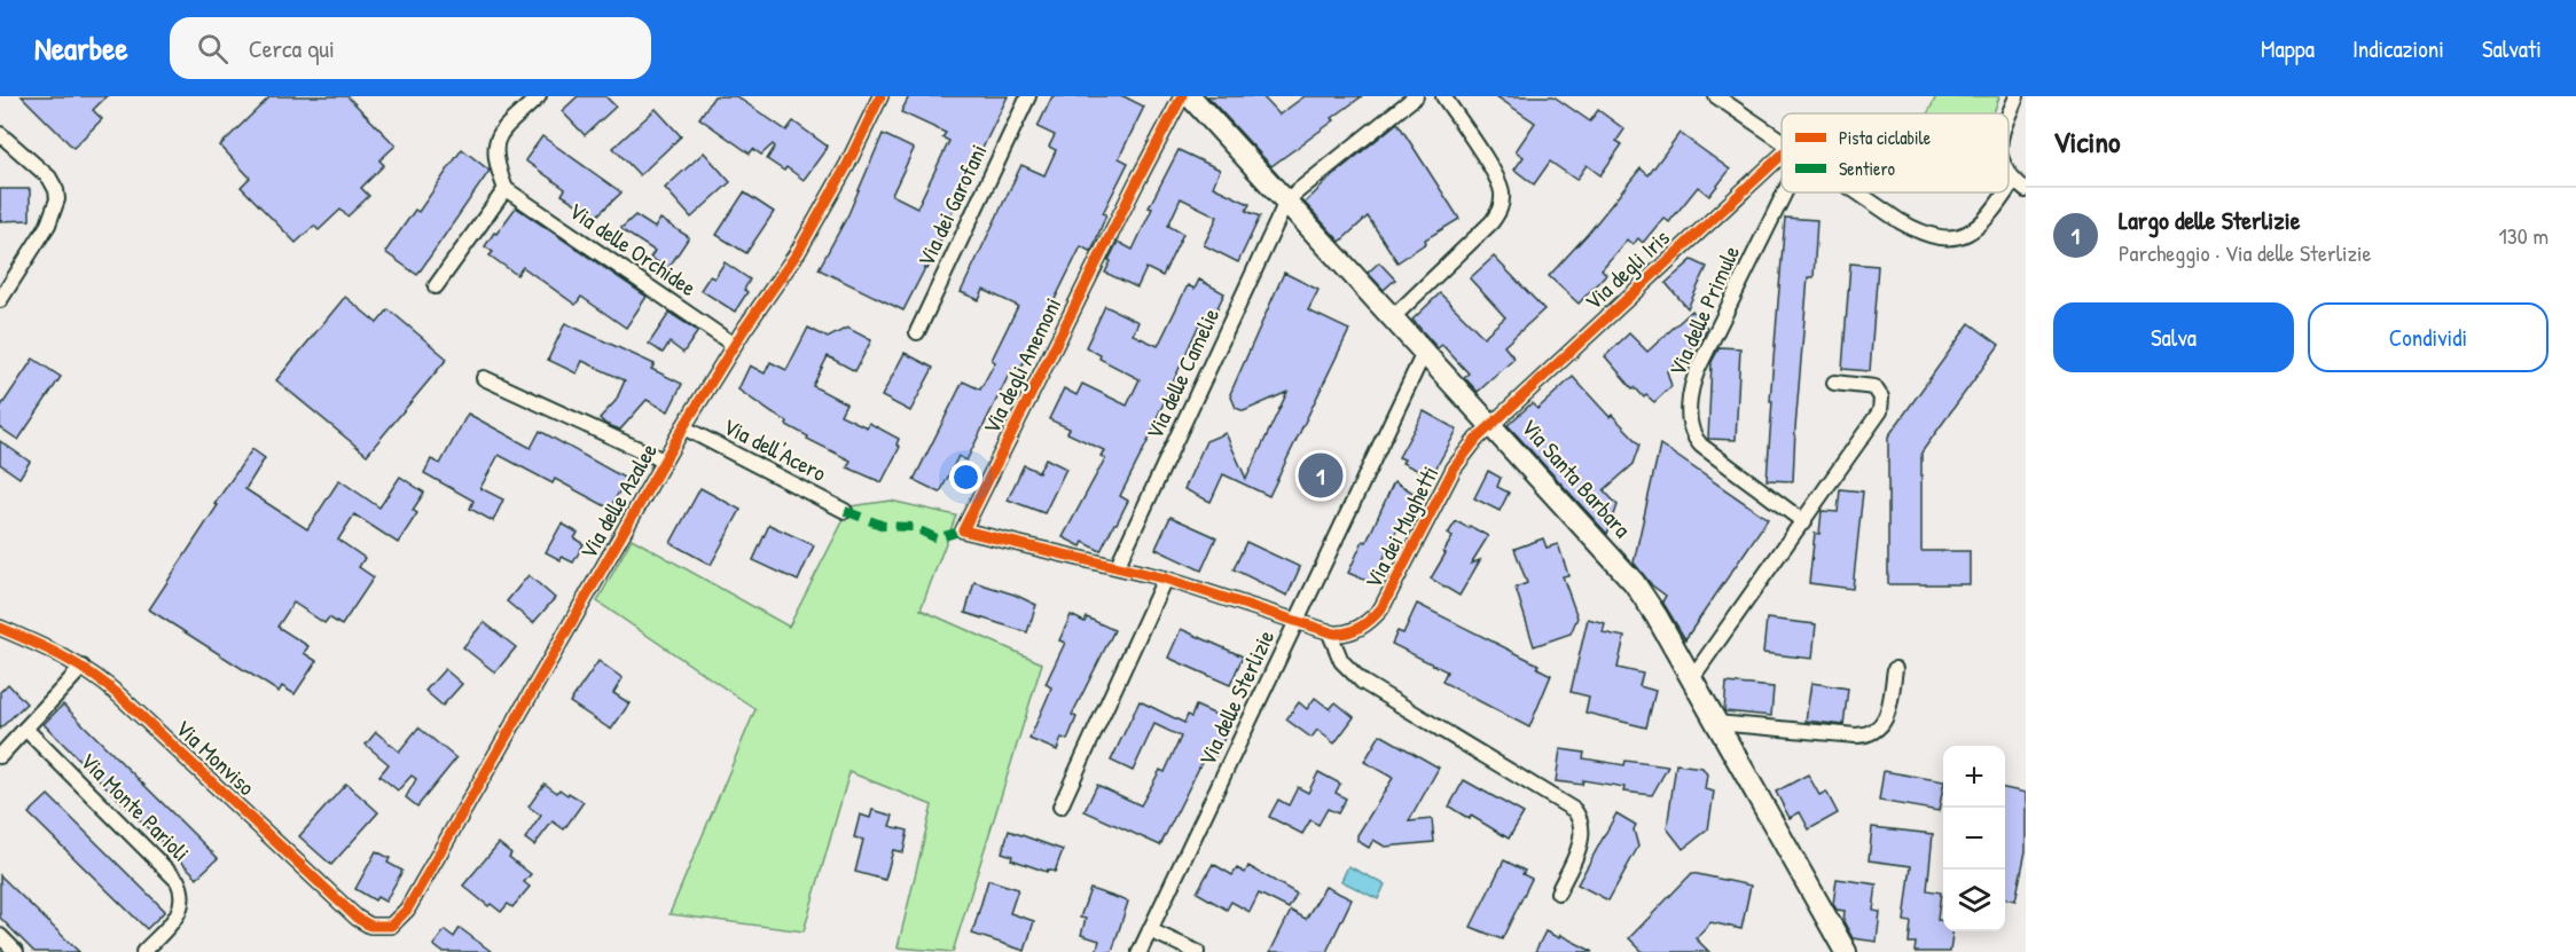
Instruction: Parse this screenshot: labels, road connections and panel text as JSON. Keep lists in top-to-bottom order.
{
  "streets": {
    "street": [
      "Via dei Garofani",
      "Via delle Orchidee",
      "Via degli Iris",
      "Via delle Primule",
      "Via degli Anemoni",
      "Via delle Camelie",
      "Via dell'Acero",
      "Via Santa Barbara",
      "Via delle Azalee",
      "Via dei Mughetti",
      "Via delle Sterlizie",
      "Via Monviso",
      "Via Monte Parioli"
    ]
  },
  "crossings": [
    ["Via delle Orchidee", "Via delle Azalee"],
    ["Via degli Iris", "Via Santa Barbara"],
    ["Via degli Iris", "Via dei Mughetti"],
    ["Via degli Anemoni", "Via delle Camelie"],
    ["Via degli Anemoni", "Via delle Sterlizie"],
    ["Via delle Camelie", "Via Santa Barbara"],
    ["Via dell'Acero", "Via delle Azalee"],
    ["Via Santa Barbara", "Via dei Mughetti"],
    ["Via Santa Barbara", "Via delle Sterlizie"],
    ["Via delle Azalee", "Via Monviso"]
  ],
  "legend": ["Pista ciclabile", "Sentiero"],
  "page": {
    "header": "Nearbee",
    "search": "Cerca qui",
    "nav": ["Mappa", "Indicazioni", "Salvati"],
    "heading": "Vicino",
    "list": [
      {
        "mark": "1",
        "name": "Largo delle Sterlizie",
        "note": "Parcheggio · Via delle Sterlizie",
        "value": "130 m"
      }
    ],
    "buttons": ["Salva", "Condividi"],
    "pins": "1",
    "map_buttons": ["+", "−"]
  }
}
